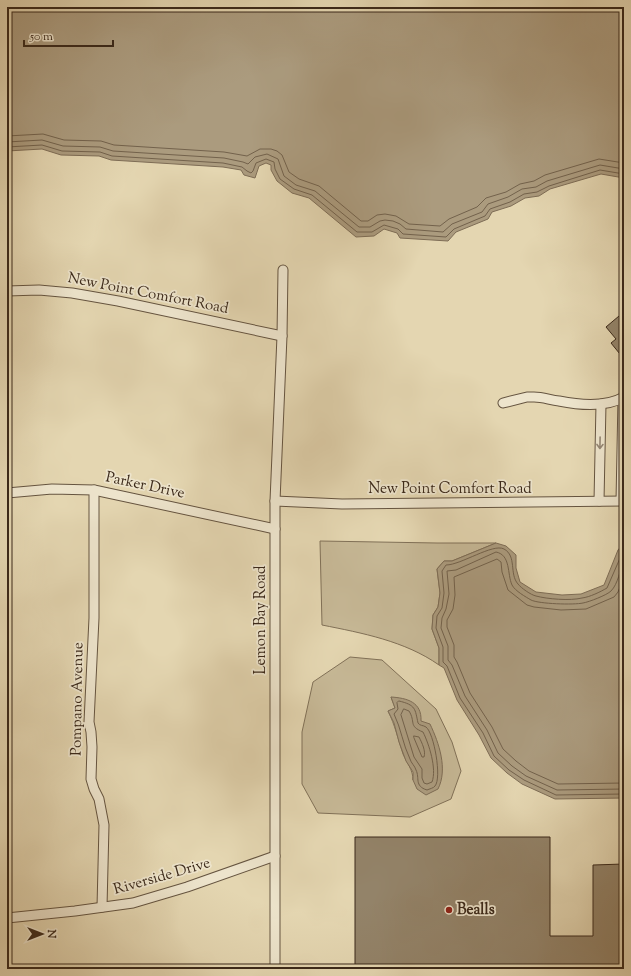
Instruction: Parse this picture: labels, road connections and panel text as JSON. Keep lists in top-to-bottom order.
{
  "streets": {
    "street": [
      "New Point Comfort Road",
      "Parker Drive",
      "Lemon Bay Road",
      "Pompano Avenue",
      "Riverside Drive"
    ]
  },
  "crossings": [
    ["New Point Comfort Road", "Lemon Bay Road"],
    ["Parker Drive", "Lemon Bay Road"],
    ["Parker Drive", "Pompano Avenue"],
    ["Lemon Bay Road", "Riverside Drive"],
    ["Pompano Avenue", "Riverside Drive"]
  ],
  "places": ["Bealls"],
  "scale_bar": "50 m",
  "north": "right"
}
